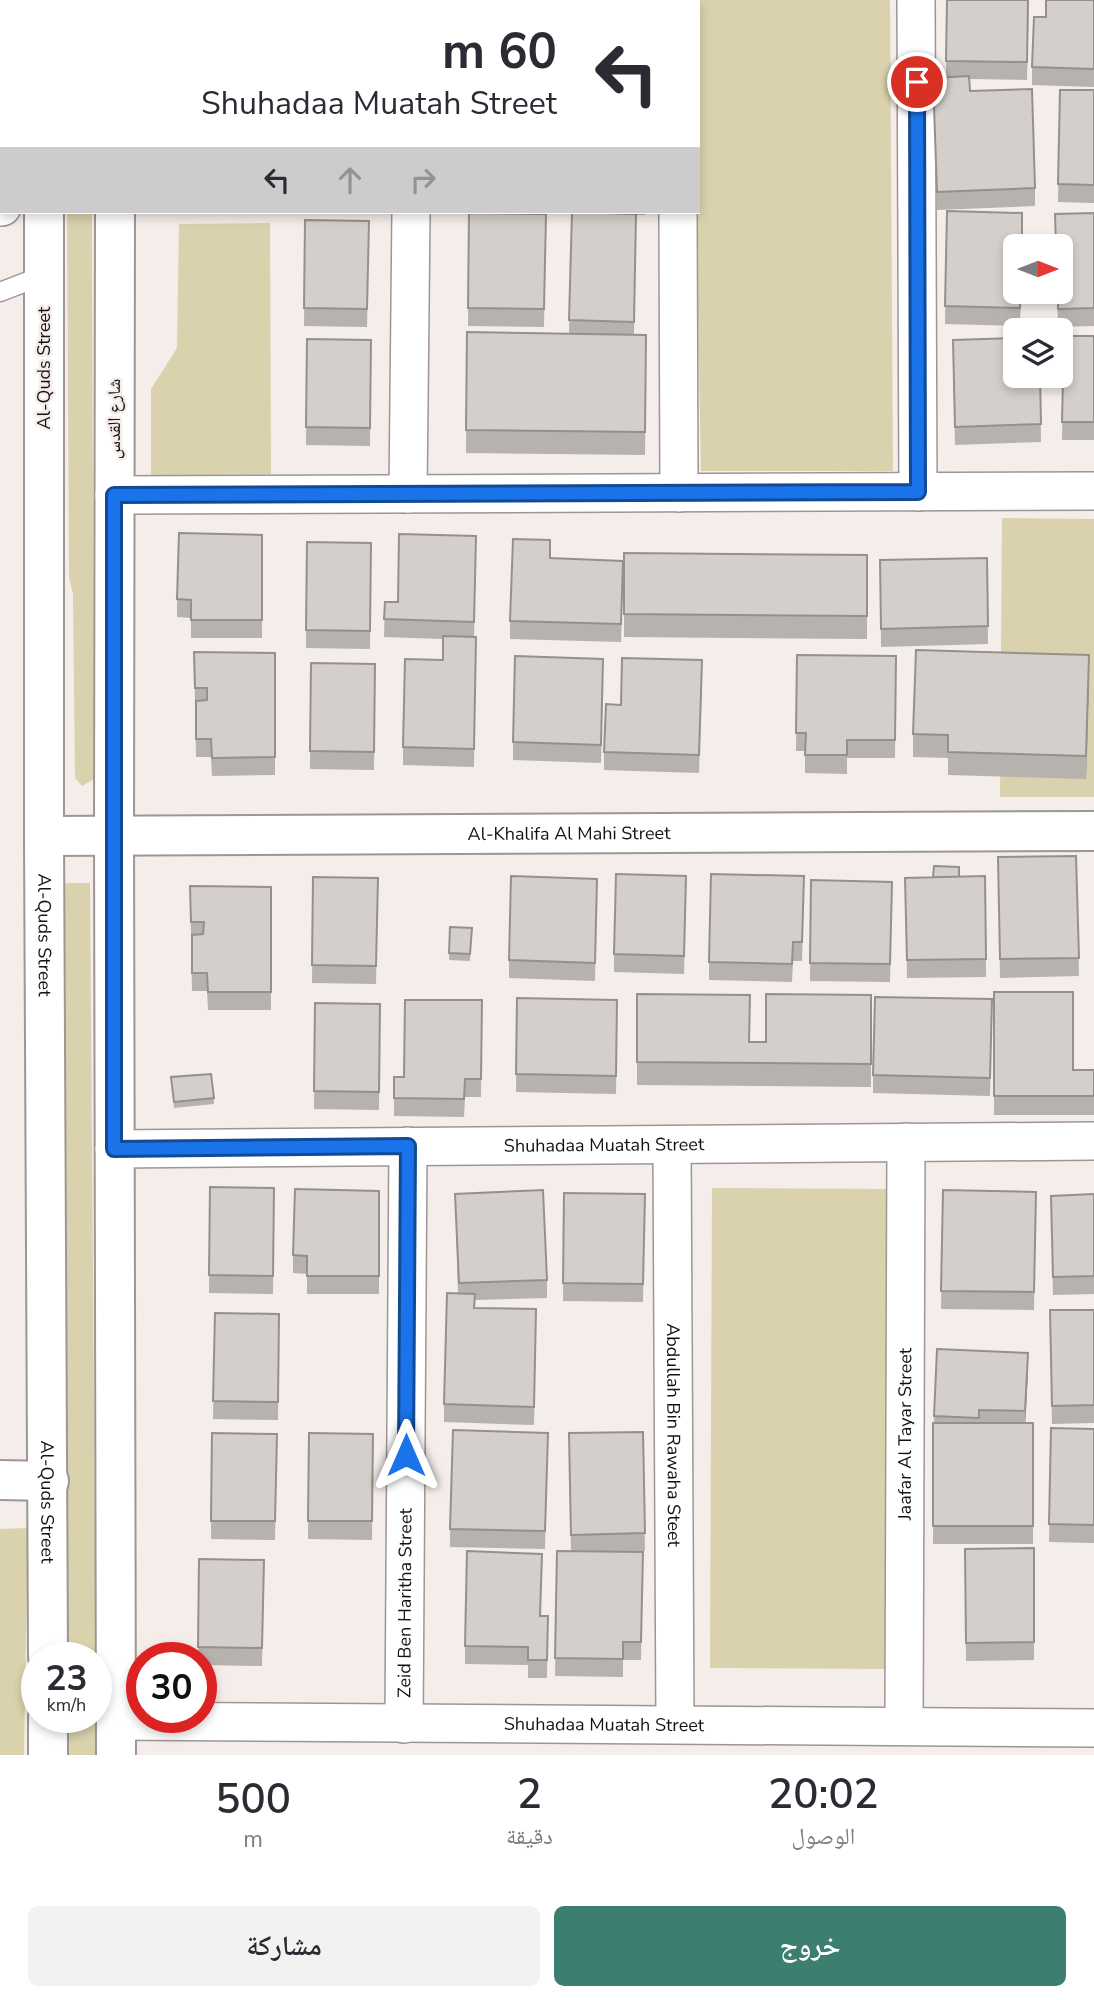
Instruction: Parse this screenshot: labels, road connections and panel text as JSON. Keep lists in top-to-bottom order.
{
  "streets": {
    "main road": ["Al-Quds Street", "شارع القدس", "Al-Khalifa Al Mahi Street"],
    "street": [
      "Shuhadaa Muatah Street",
      "Jaafar Al Tayar Street",
      "Abdullah Bin Rawaha Steet",
      "Zeid Ben Haritha Street"
    ]
  },
  "crossings": [
    ["Al-Quds Street", "Al-Khalifa Al Mahi Street"],
    ["شارع القدس", "Al-Khalifa Al Mahi Street"],
    ["Shuhadaa Muatah Street", "Jaafar Al Tayar Street"],
    ["Shuhadaa Muatah Street", "Abdullah Bin Rawaha Steet"],
    ["Shuhadaa Muatah Street", "Zeid Ben Haritha Street"]
  ],
  "north": "right",
  "page": {
    "turn": ["60 m", "Shuhadaa Muatah Street"],
    "speed": "23 km/h",
    "limit": "30",
    "eta": [
      "20:02",
      "الوصول",
      "2",
      "دقيقة",
      "500",
      "m"
    ],
    "buttons": ["خروج", "مشاركة"]
  }
}
